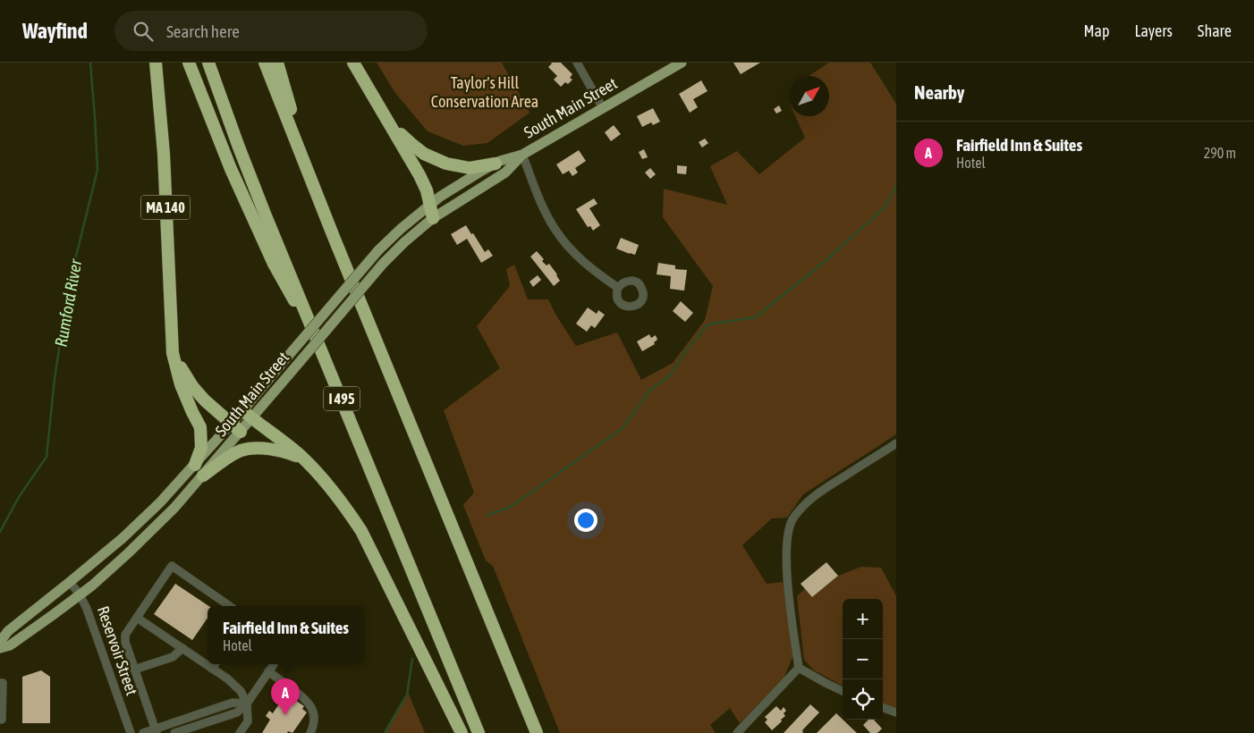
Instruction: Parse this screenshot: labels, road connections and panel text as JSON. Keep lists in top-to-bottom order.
{
  "streets": {
    "highway": ["MA 140", "I 495"],
    "main road": ["South Main Street"],
    "street": ["Reservoir Street"]
  },
  "crossings": [
    ["South Main Street", "MA 140"],
    ["South Main Street", "Reservoir Street"]
  ],
  "water": ["Rumford River"],
  "parks": ["Taylor's Hill Conservation Area"],
  "north": "top right",
  "page": {
    "header": "Wayfind",
    "search": "Search here",
    "nav": ["Map", "Layers", "Share"],
    "heading": "Nearby",
    "list": [
      {
        "mark": "A",
        "name": "Fairfield Inn & Suites",
        "note": "Hotel",
        "value": "290 m"
      }
    ],
    "map_buttons": ["+", "−"],
    "popup": ["Fairfield Inn & Suites", "Hotel"],
    "pins": "A"
  }
}
